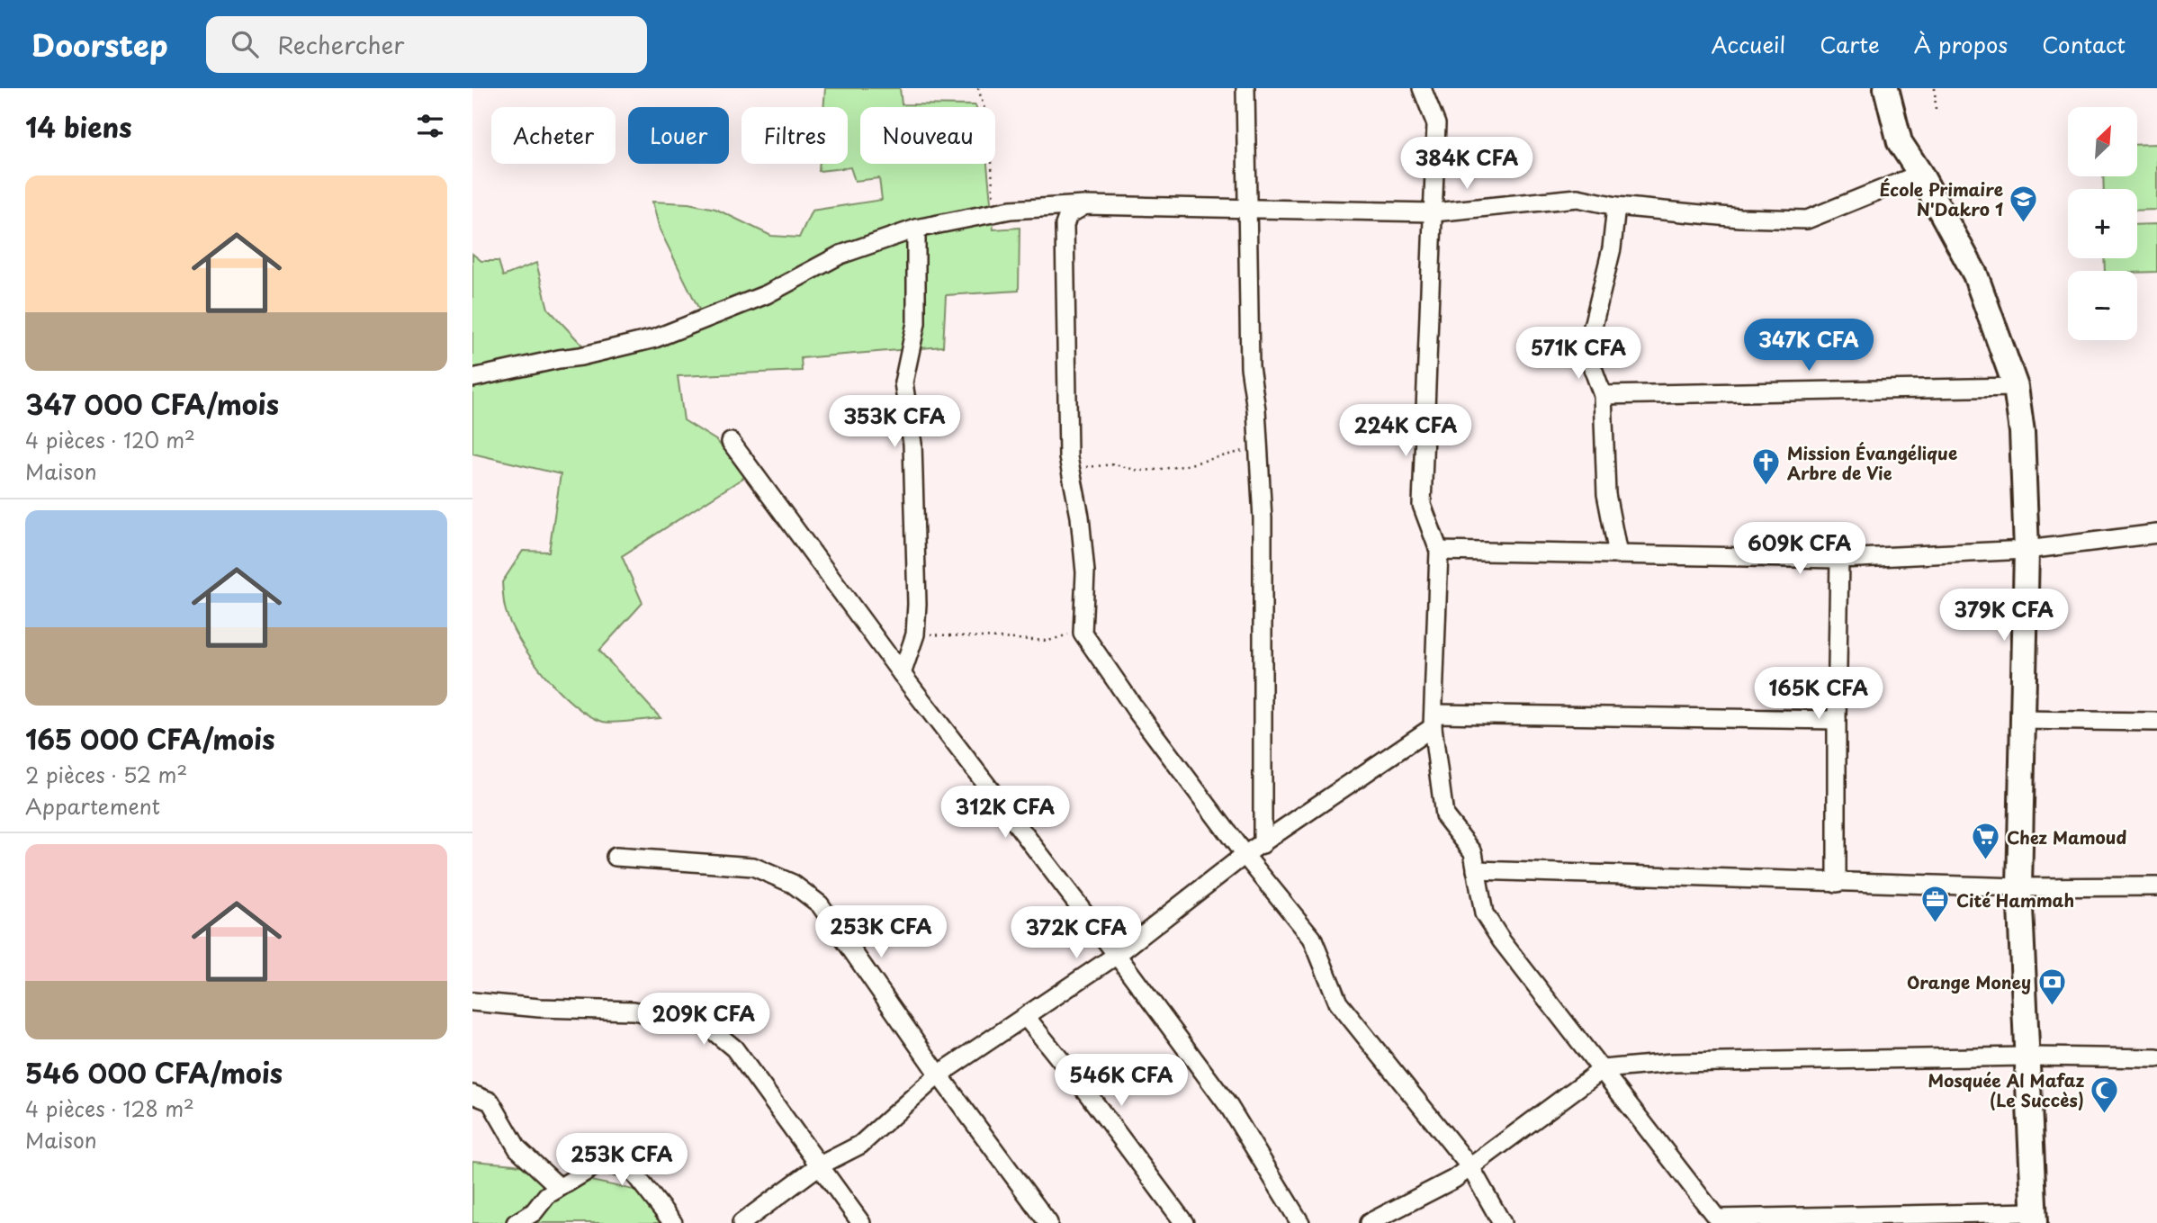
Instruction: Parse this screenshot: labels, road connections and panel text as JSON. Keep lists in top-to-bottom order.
{
  "places": {
    "school or university": ["École Primaire N'Dakro 1"],
    "church": ["Mission Évangélique Arbre de Vie"],
    "supermarket": ["Chez Mamoud"],
    "office": ["Cité Hammah"],
    "bank": ["Orange Money"],
    "mosque": ["Mosquée Al Mafaz (Le Succès)"]
  },
  "north": "top right",
  "page": {
    "header": "Doorstep",
    "search": "Rechercher",
    "nav": [
      "Accueil",
      "Carte",
      "À propos",
      "Contact"
    ],
    "heading": "14 biens",
    "map_buttons": ["+", "−"],
    "chip": [
      "Acheter",
      "Louer",
      "Filtres",
      "Nouveau"
    ],
    "price": [
      "384K CFA",
      "347K CFA",
      "571K CFA",
      "353K CFA",
      "224K CFA",
      "609K CFA",
      "379K CFA",
      "165K CFA",
      "312K CFA",
      "253K CFA",
      "372K CFA",
      "209K CFA",
      "546K CFA",
      "253K CFA"
    ],
    "list": [
      {
        "name": "347 000 CFA/mois",
        "note": "4 pièces · 120 m² · Maison"
      },
      {
        "name": "165 000 CFA/mois",
        "note": "2 pièces · 52 m² · Appartement"
      },
      {
        "name": "546 000 CFA/mois",
        "note": "4 pièces · 128 m² · Maison"
      }
    ]
  }
}
